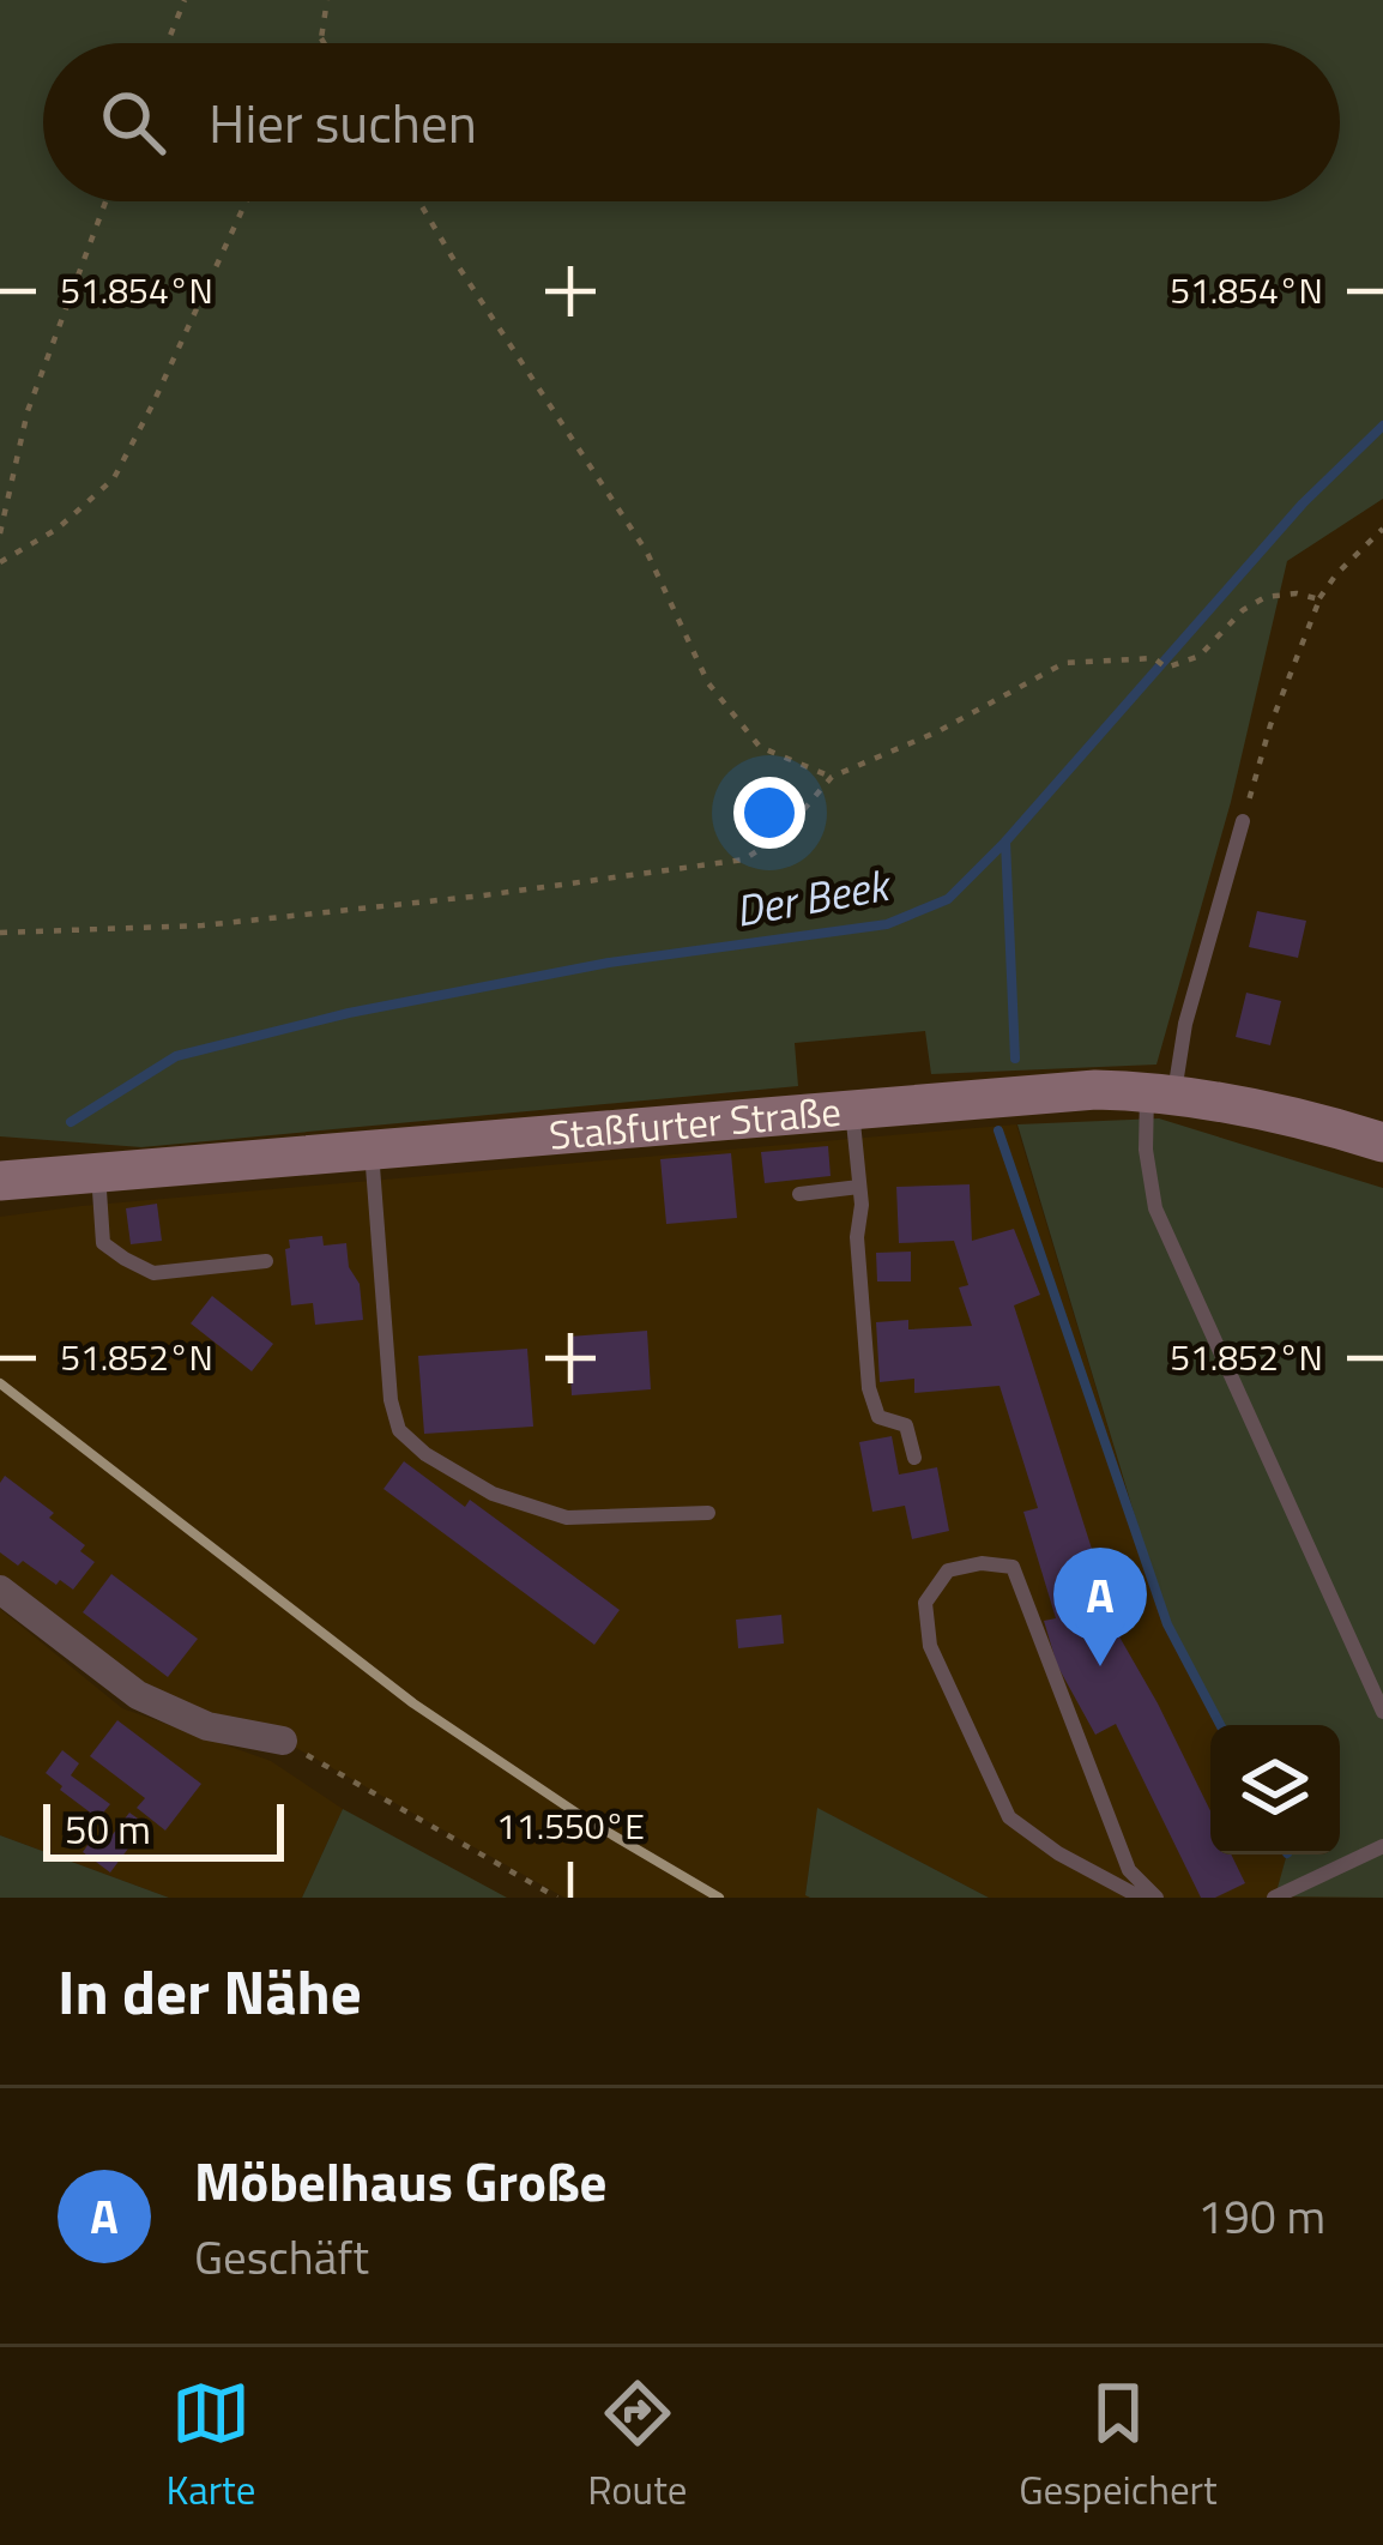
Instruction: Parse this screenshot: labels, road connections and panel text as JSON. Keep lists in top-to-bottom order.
{
  "streets": {
    "main road": ["Staßfurter Straße"]
  },
  "water": ["Der Beek"],
  "scale_bar": "50 m",
  "page": {
    "search": "Hier suchen",
    "pins": "A",
    "scale": "50 m",
    "heading": "In der Nähe",
    "list": [
      {
        "mark": "A",
        "name": "Möbelhaus Große",
        "note": "Geschäft",
        "value": "190 m"
      }
    ],
    "nav": ["Karte", "Route", "Gespeichert"]
  },
  "coordinates": ["51.854°N", "51.852°N", "11.550°E"]
}
